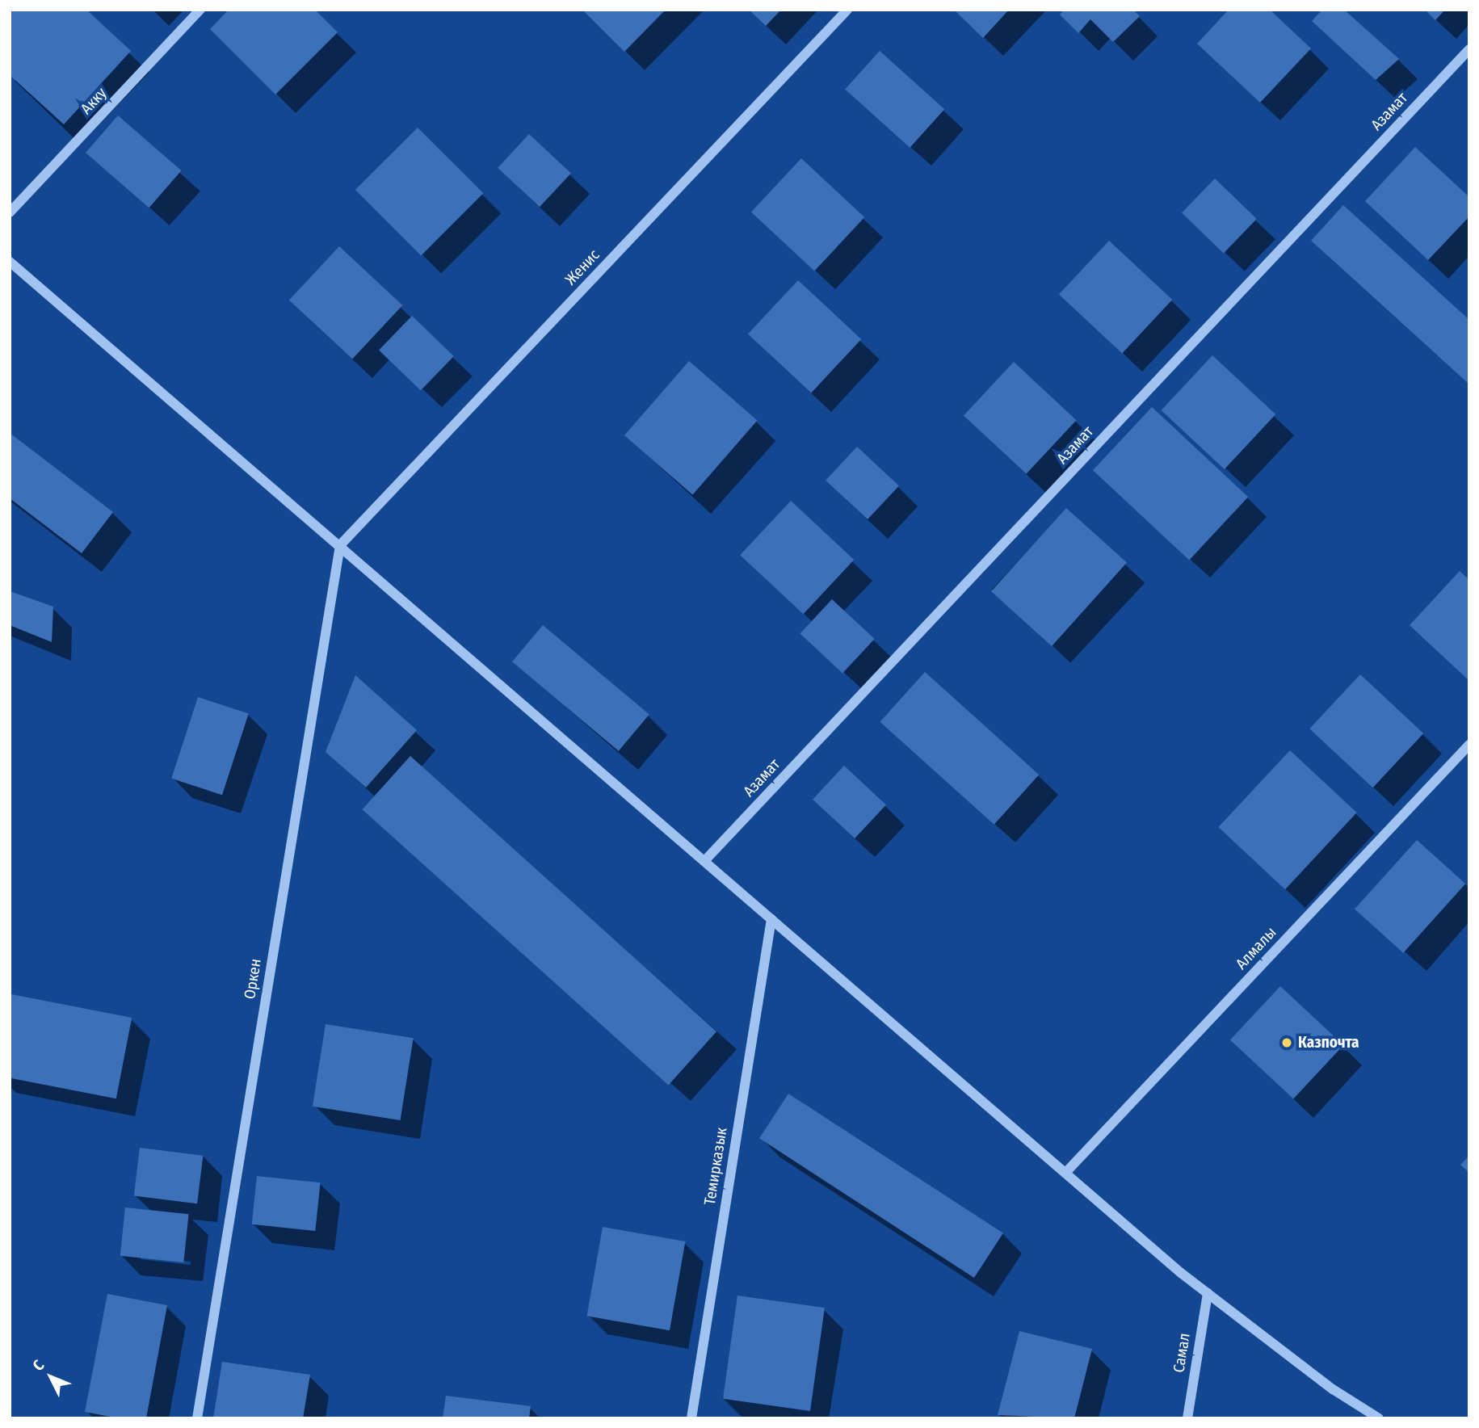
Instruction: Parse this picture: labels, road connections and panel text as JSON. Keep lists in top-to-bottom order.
{
  "streets": {
    "street": [
      "Акку",
      "Азамат",
      "Женис",
      "Алмалы",
      "Оркен",
      "Темирказык",
      "Самал"
    ]
  },
  "crossings": [
    ["Женис", "Оркен"]
  ],
  "places": ["Казпочта"],
  "north": "top left"
}
